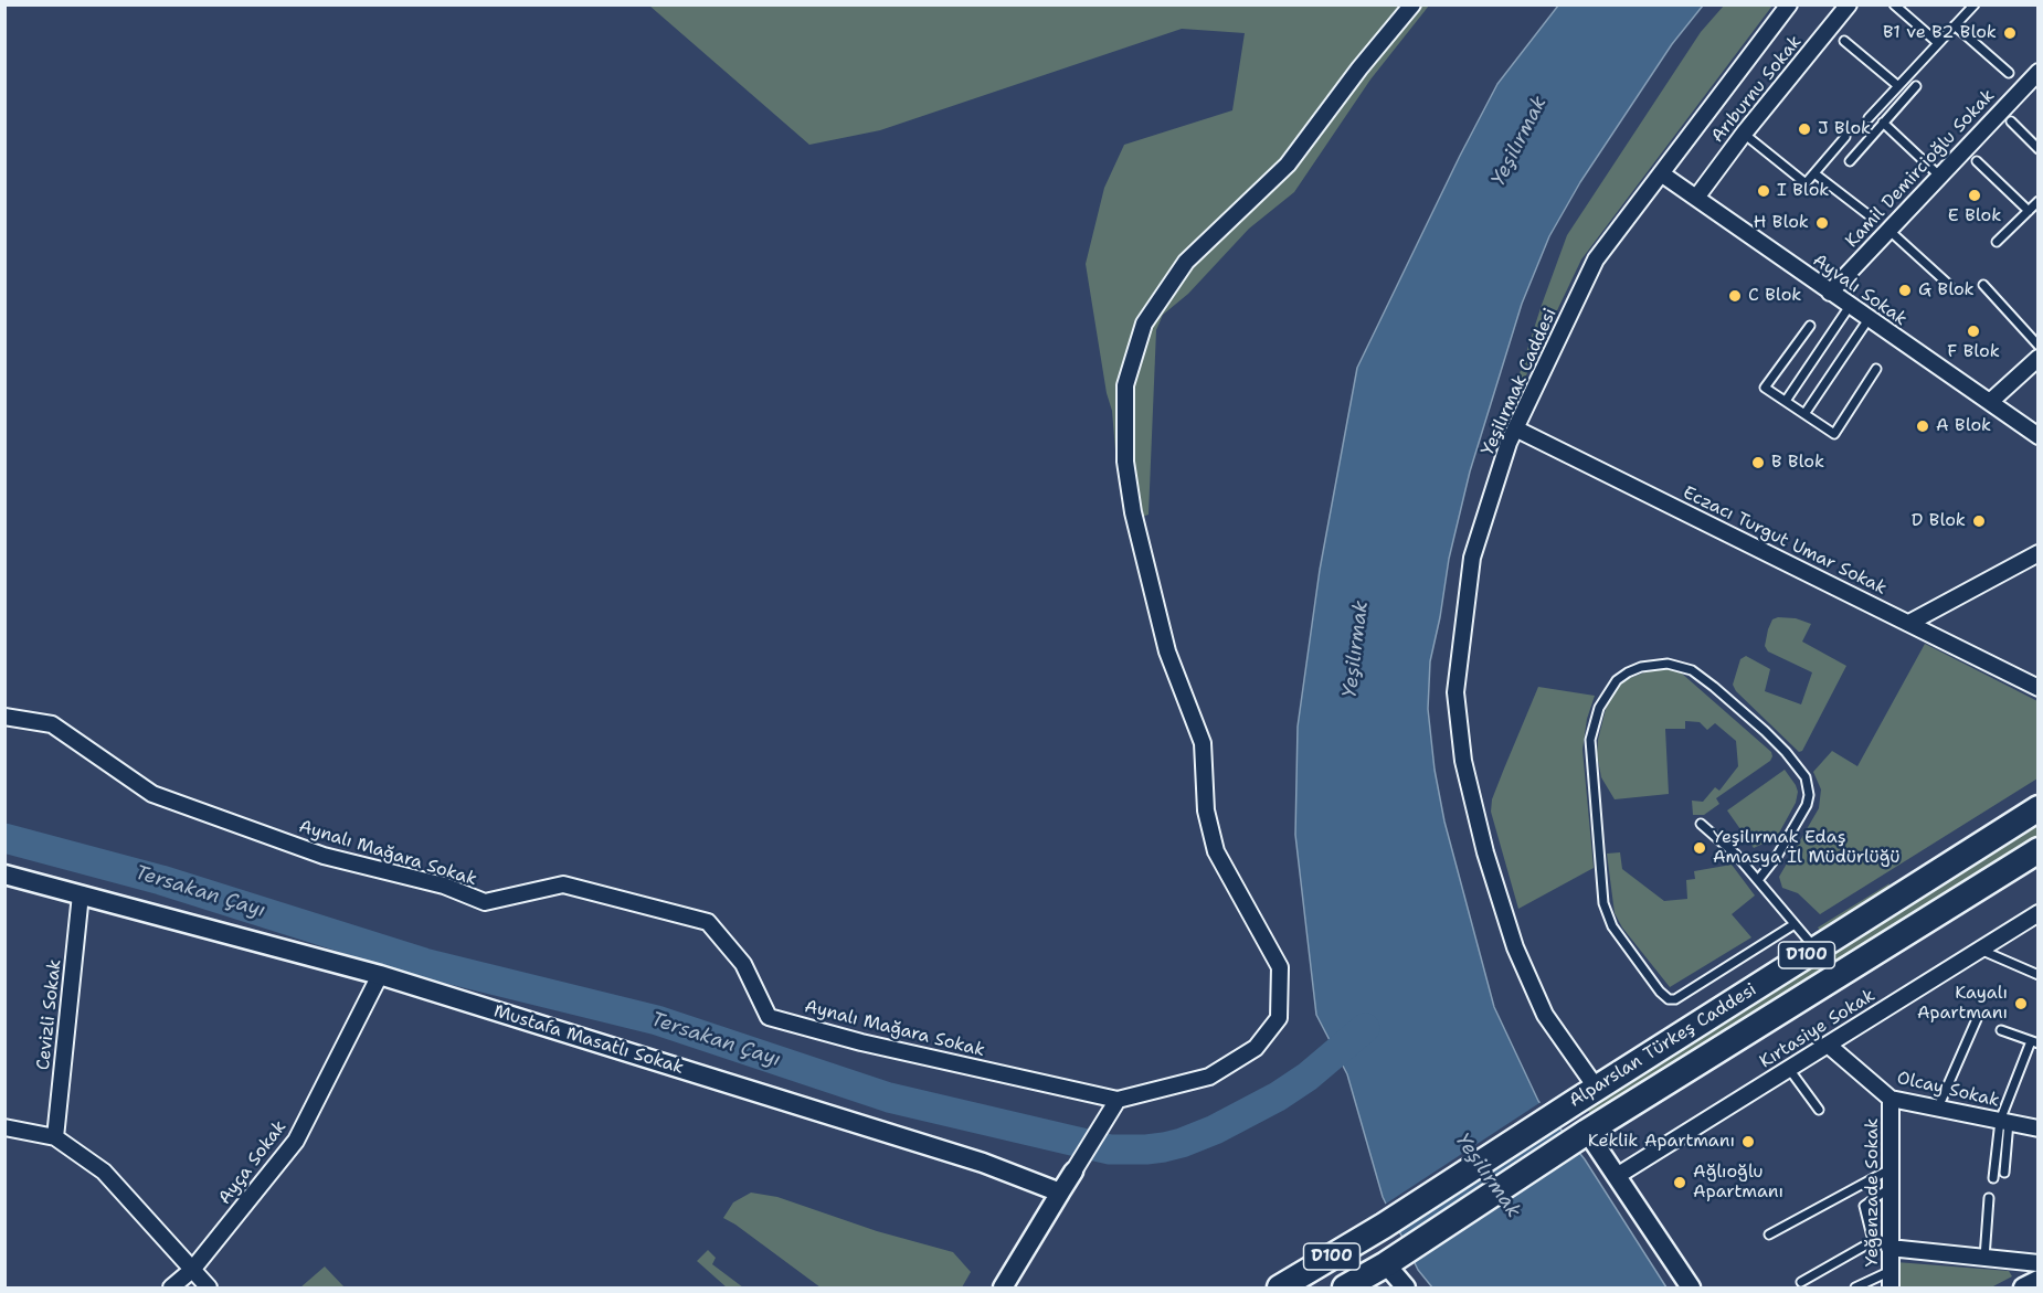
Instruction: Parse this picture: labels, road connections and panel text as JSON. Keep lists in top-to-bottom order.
{
  "streets": {
    "highway": ["D100", "Alparslan Türkeş Caddesi"],
    "street": [
      "Arıburnu Sokak",
      "Kamil Demircioğlu Sokak",
      "Ayvalı Sokak",
      "Yeşilırmak Caddesi",
      "Eczacı Turgut Umar Sokak",
      "Aynalı Mağara Sokak",
      "Cevizli Sokak",
      "Kırtasiye Sokak",
      "Mustafa Masatlı Sokak",
      "Olcay Sokak",
      "Ayça Sokak",
      "Yeğenzade Sokak"
    ]
  },
  "crossings": [
    ["Arıburnu Sokak", "Ayvalı Sokak"],
    ["Kamil Demircioğlu Sokak", "Ayvalı Sokak"],
    ["Ayvalı Sokak", "Yeşilırmak Caddesi"],
    ["Yeşilırmak Caddesi", "Eczacı Turgut Umar Sokak"],
    ["Yeşilırmak Caddesi", "Alparslan Türkeş Caddesi"],
    ["D100", "Alparslan Türkeş Caddesi"],
    ["Cevizli Sokak", "Mustafa Masatlı Sokak"],
    ["Kırtasiye Sokak", "Olcay Sokak"],
    ["Mustafa Masatlı Sokak", "Ayça Sokak"],
    ["Olcay Sokak", "Yeğenzade Sokak"]
  ],
  "water": ["Yeşilırmak", "Tersakan Çayı"],
  "places": [
    "B1 ve B2 Blok",
    "J Blok",
    "I Blok",
    "E Blok",
    "H Blok",
    "G Blok",
    "C Blok",
    "F Blok",
    "A Blok",
    "B Blok",
    "D Blok",
    "Yeşilırmak Edaş Amasya İl Müdürlüğü",
    "Kayalı Apartmanı",
    "Keklik Apartmanı",
    "Ağlıoğlu Apartmanı"
  ]
}
